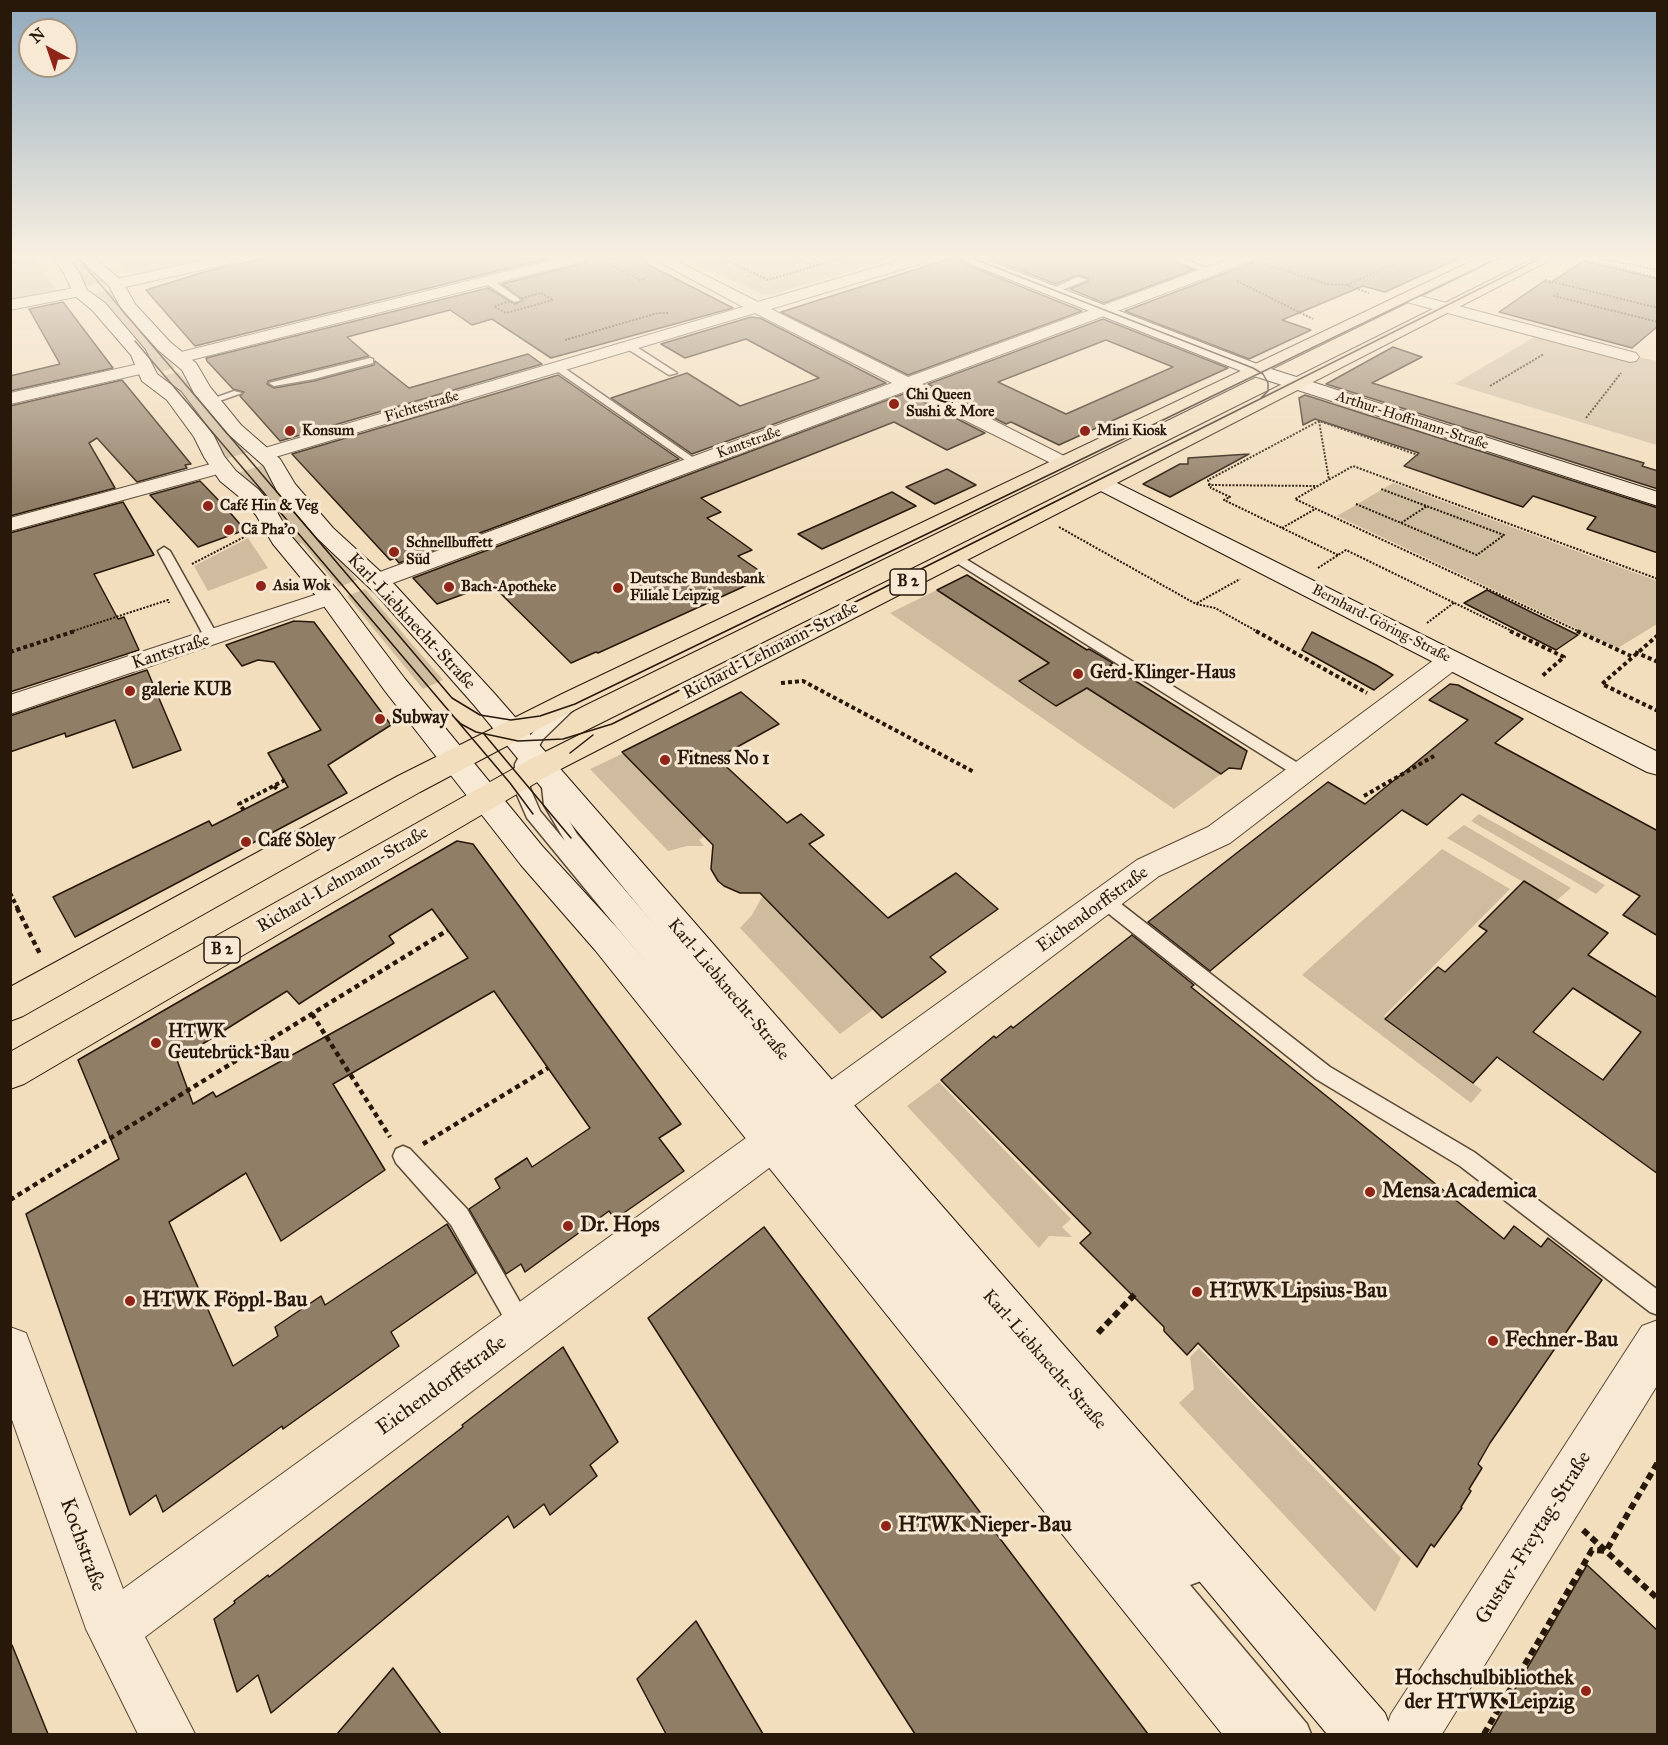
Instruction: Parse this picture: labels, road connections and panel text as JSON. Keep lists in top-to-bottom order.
{
  "streets": {
    "main road": [
      "Arthur-Hoffmann-Straße",
      "B 2",
      "Karl-Liebknecht-Straße",
      "Bernhard-Göring-Straße",
      "Richard-Lehmann-Straße"
    ],
    "street": [
      "Fichtestraße",
      "Kantstraße",
      "Eichendorffstraße",
      "Gustav-Freytag-Straße",
      "Kochstraße"
    ]
  },
  "crossings": [
    ["Fichtestraße", "Karl-Liebknecht-Straße"],
    ["Arthur-Hoffmann-Straße", "Richard-Lehmann-Straße"],
    ["Kantstraße", "Karl-Liebknecht-Straße"],
    ["Karl-Liebknecht-Straße", "Richard-Lehmann-Straße"],
    ["Karl-Liebknecht-Straße", "Eichendorffstraße"],
    ["Bernhard-Göring-Straße", "Richard-Lehmann-Straße"],
    ["Bernhard-Göring-Straße", "Eichendorffstraße"],
    ["Eichendorffstraße", "Kochstraße"]
  ],
  "places": [
    "Chi Queen Sushi & More",
    "Konsum",
    "Mini Kiosk",
    "Café Hin & Veg",
    "Cā Pha'o",
    "Schnellbuffett Süd",
    "Asia Wok",
    "Bach-Apotheke",
    "Deutsche Bundesbank Filiale Leipzig",
    "Gerd-Klinger-Haus",
    "galerie KUB",
    "Subway",
    "Fitness No 1",
    "Café Sòley",
    "HTWK Geutebrück-Bau",
    "Mensa Academica",
    "Dr. Hops",
    "HTWK Lipsius-Bau",
    "HTWK Föppl-Bau",
    "Fechner-Bau",
    "HTWK Nieper-Bau",
    "Hochschulbibliothek der HTWK Leipzig"
  ],
  "north": "top left"
}
